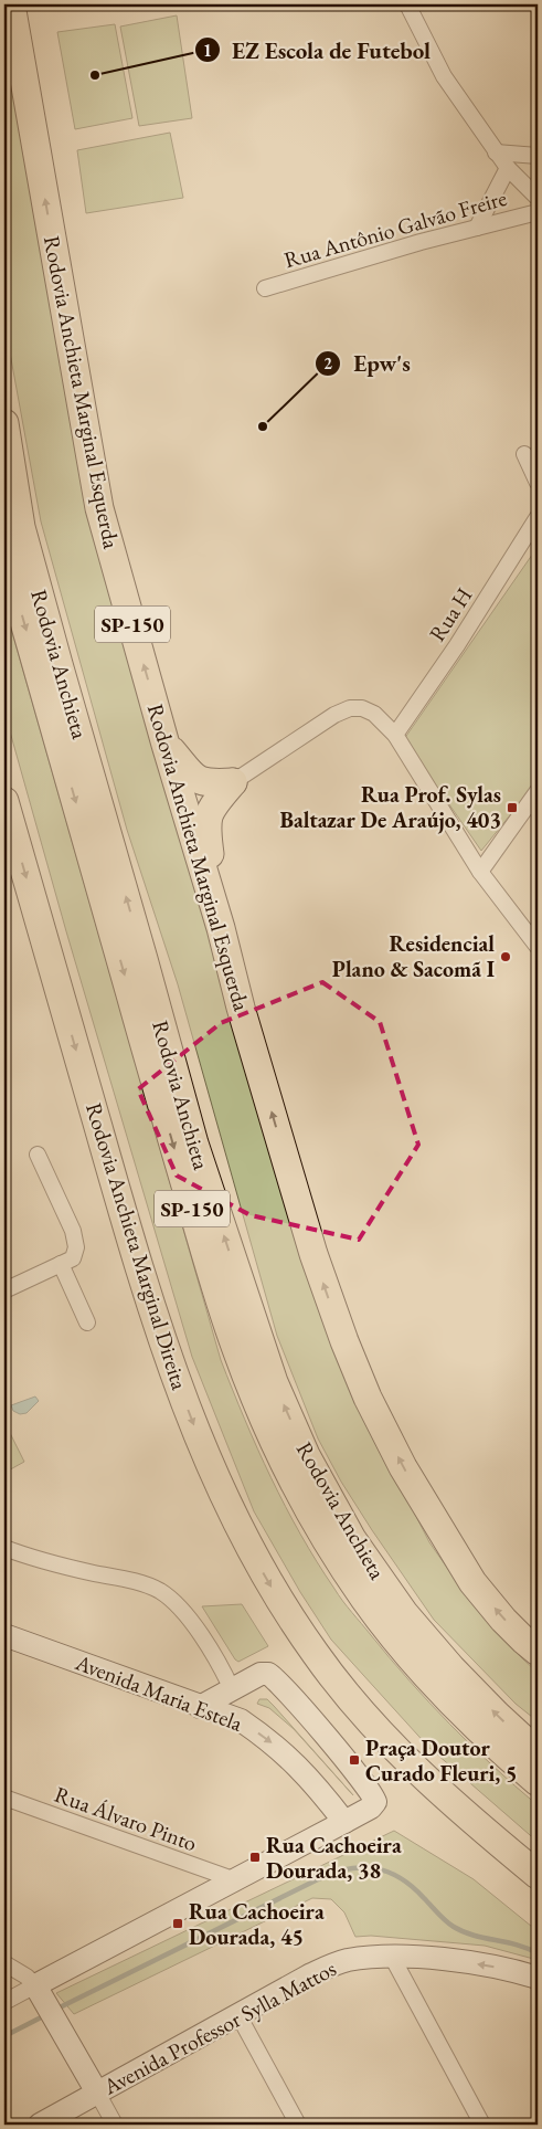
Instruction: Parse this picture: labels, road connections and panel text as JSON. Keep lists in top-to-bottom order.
{
  "streets": {
    "highway": [
      "Rodovia Anchieta Marginal Esquerda",
      "SP-150",
      "Rodovia Anchieta",
      "Rodovia Anchieta Marginal Direita"
    ],
    "street": [
      "Rua Antônio Galvão Freire",
      "Rua H",
      "Avenida Maria Estela",
      "Rua Álvaro Pinto",
      "Avenida Professor Sylla Mattos"
    ]
  },
  "one_way": ["Rodovia Anchieta Marginal Esquerda", "Rodovia Anchieta Marginal Direita", "Avenida Maria Estela"],
  "places": {
    "other": ["EZ Escola de Futebol", "Epw's", "Residencial Plano & Sacomã I"],
    "transit": [
      "Rua Prof. Sylas Baltazar De Araújo, 403",
      "Praça Doutor Curado Fleuri, 5",
      "Rua Cachoeira Dourada, 38",
      "Rua Cachoeira Dourada, 45"
    ]
  }
}
